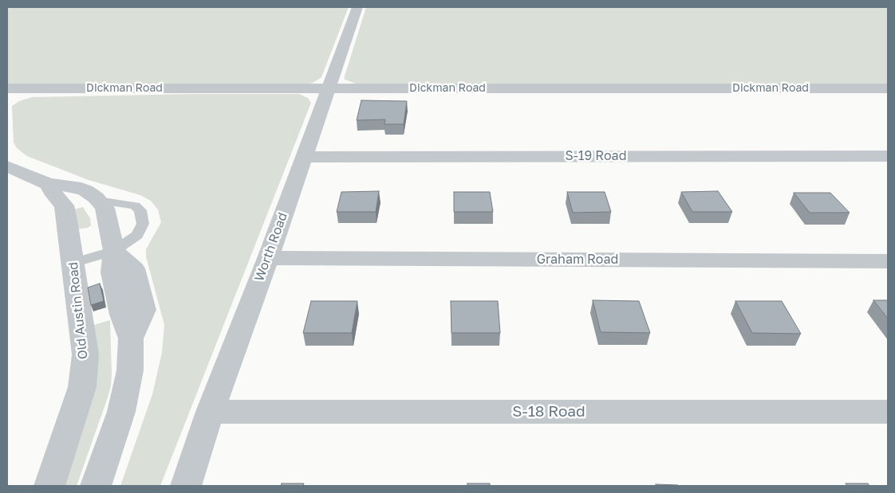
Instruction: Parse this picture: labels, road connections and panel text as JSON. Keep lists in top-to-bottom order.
{
  "streets": {
    "street": [
      "Dickman Road",
      "S-19 Road",
      "Worth Road",
      "Graham Road",
      "Old Austin Road",
      "S-18 Road"
    ]
  },
  "crossings": [
    ["Dickman Road", "Worth Road"],
    ["S-19 Road", "Worth Road"],
    ["Worth Road", "Graham Road"],
    ["Worth Road", "S-18 Road"]
  ]
}
